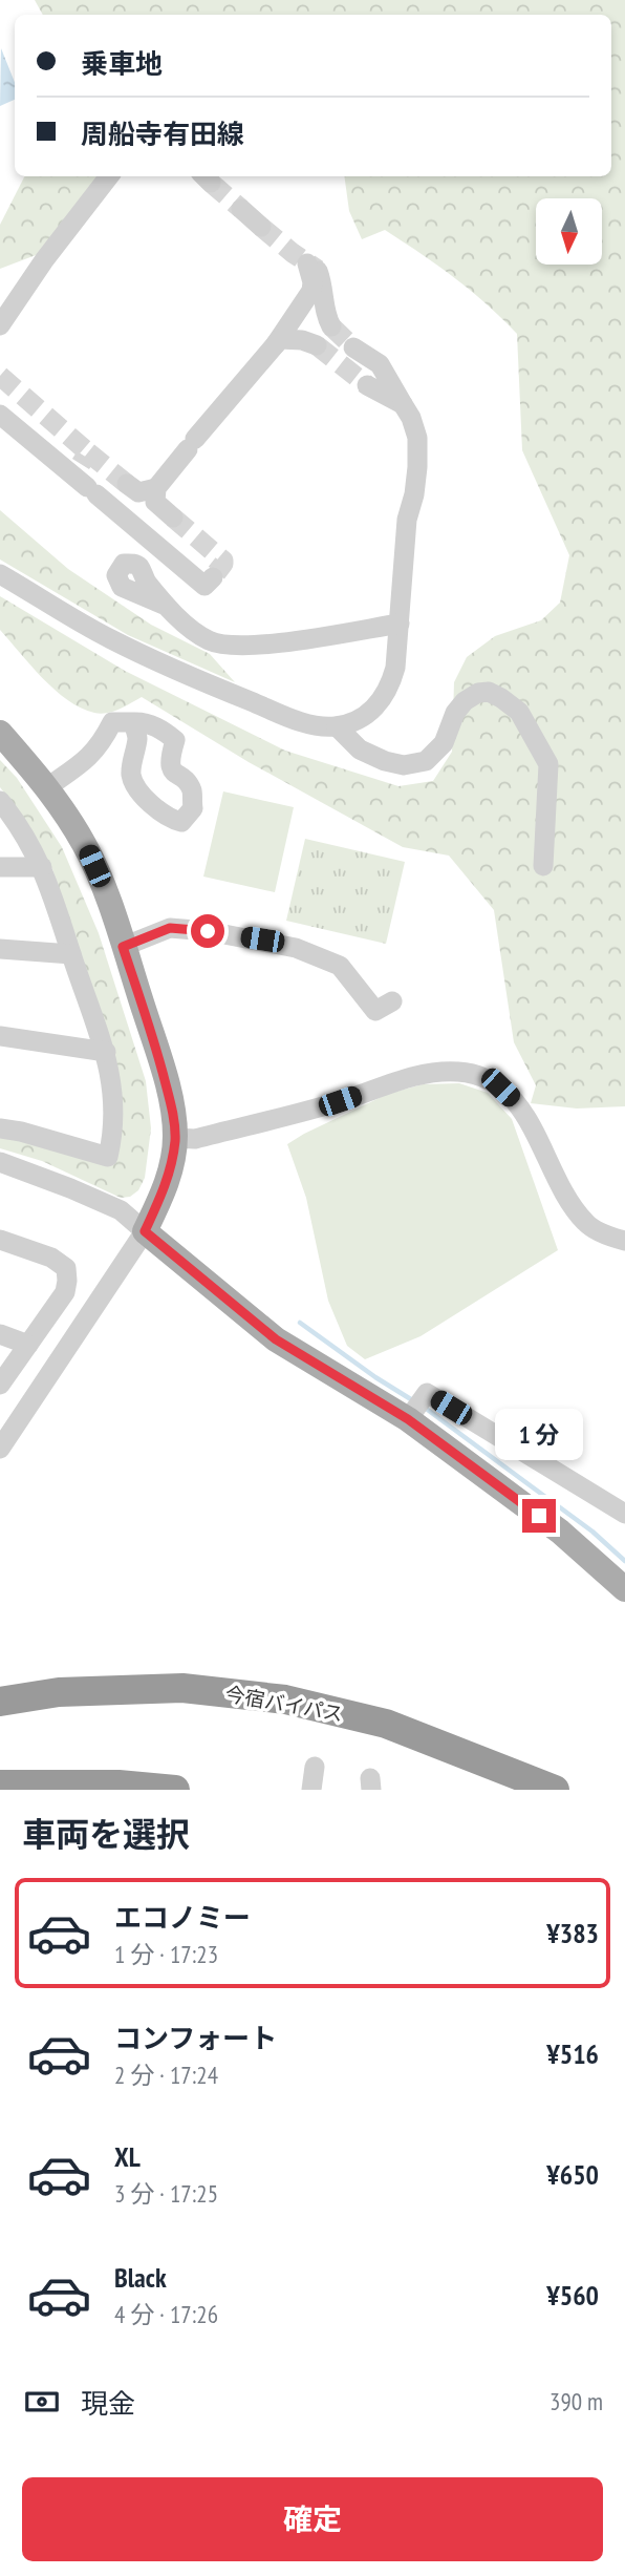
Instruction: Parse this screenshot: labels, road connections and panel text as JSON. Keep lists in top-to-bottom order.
{
  "streets": {
    "highway": ["今宿バイパス"]
  },
  "north": "bottom",
  "page": {
    "banner": ["乗車地", "周船寺有田線"],
    "bubble": "1 分",
    "heading": "車両を選択",
    "list": [
      {
        "name": "エコノミー",
        "note": "1 分 · 17:23",
        "value": "¥383"
      },
      {
        "name": "コンフォート",
        "note": "2 分 · 17:24",
        "value": "¥516"
      },
      {
        "name": "XL",
        "note": "3 分 · 17:25",
        "value": "¥650"
      },
      {
        "name": "Black",
        "note": "4 分 · 17:26",
        "value": "¥560"
      }
    ],
    "pay": ["現金", "390 m"],
    "buttons": "確定"
  }
}
